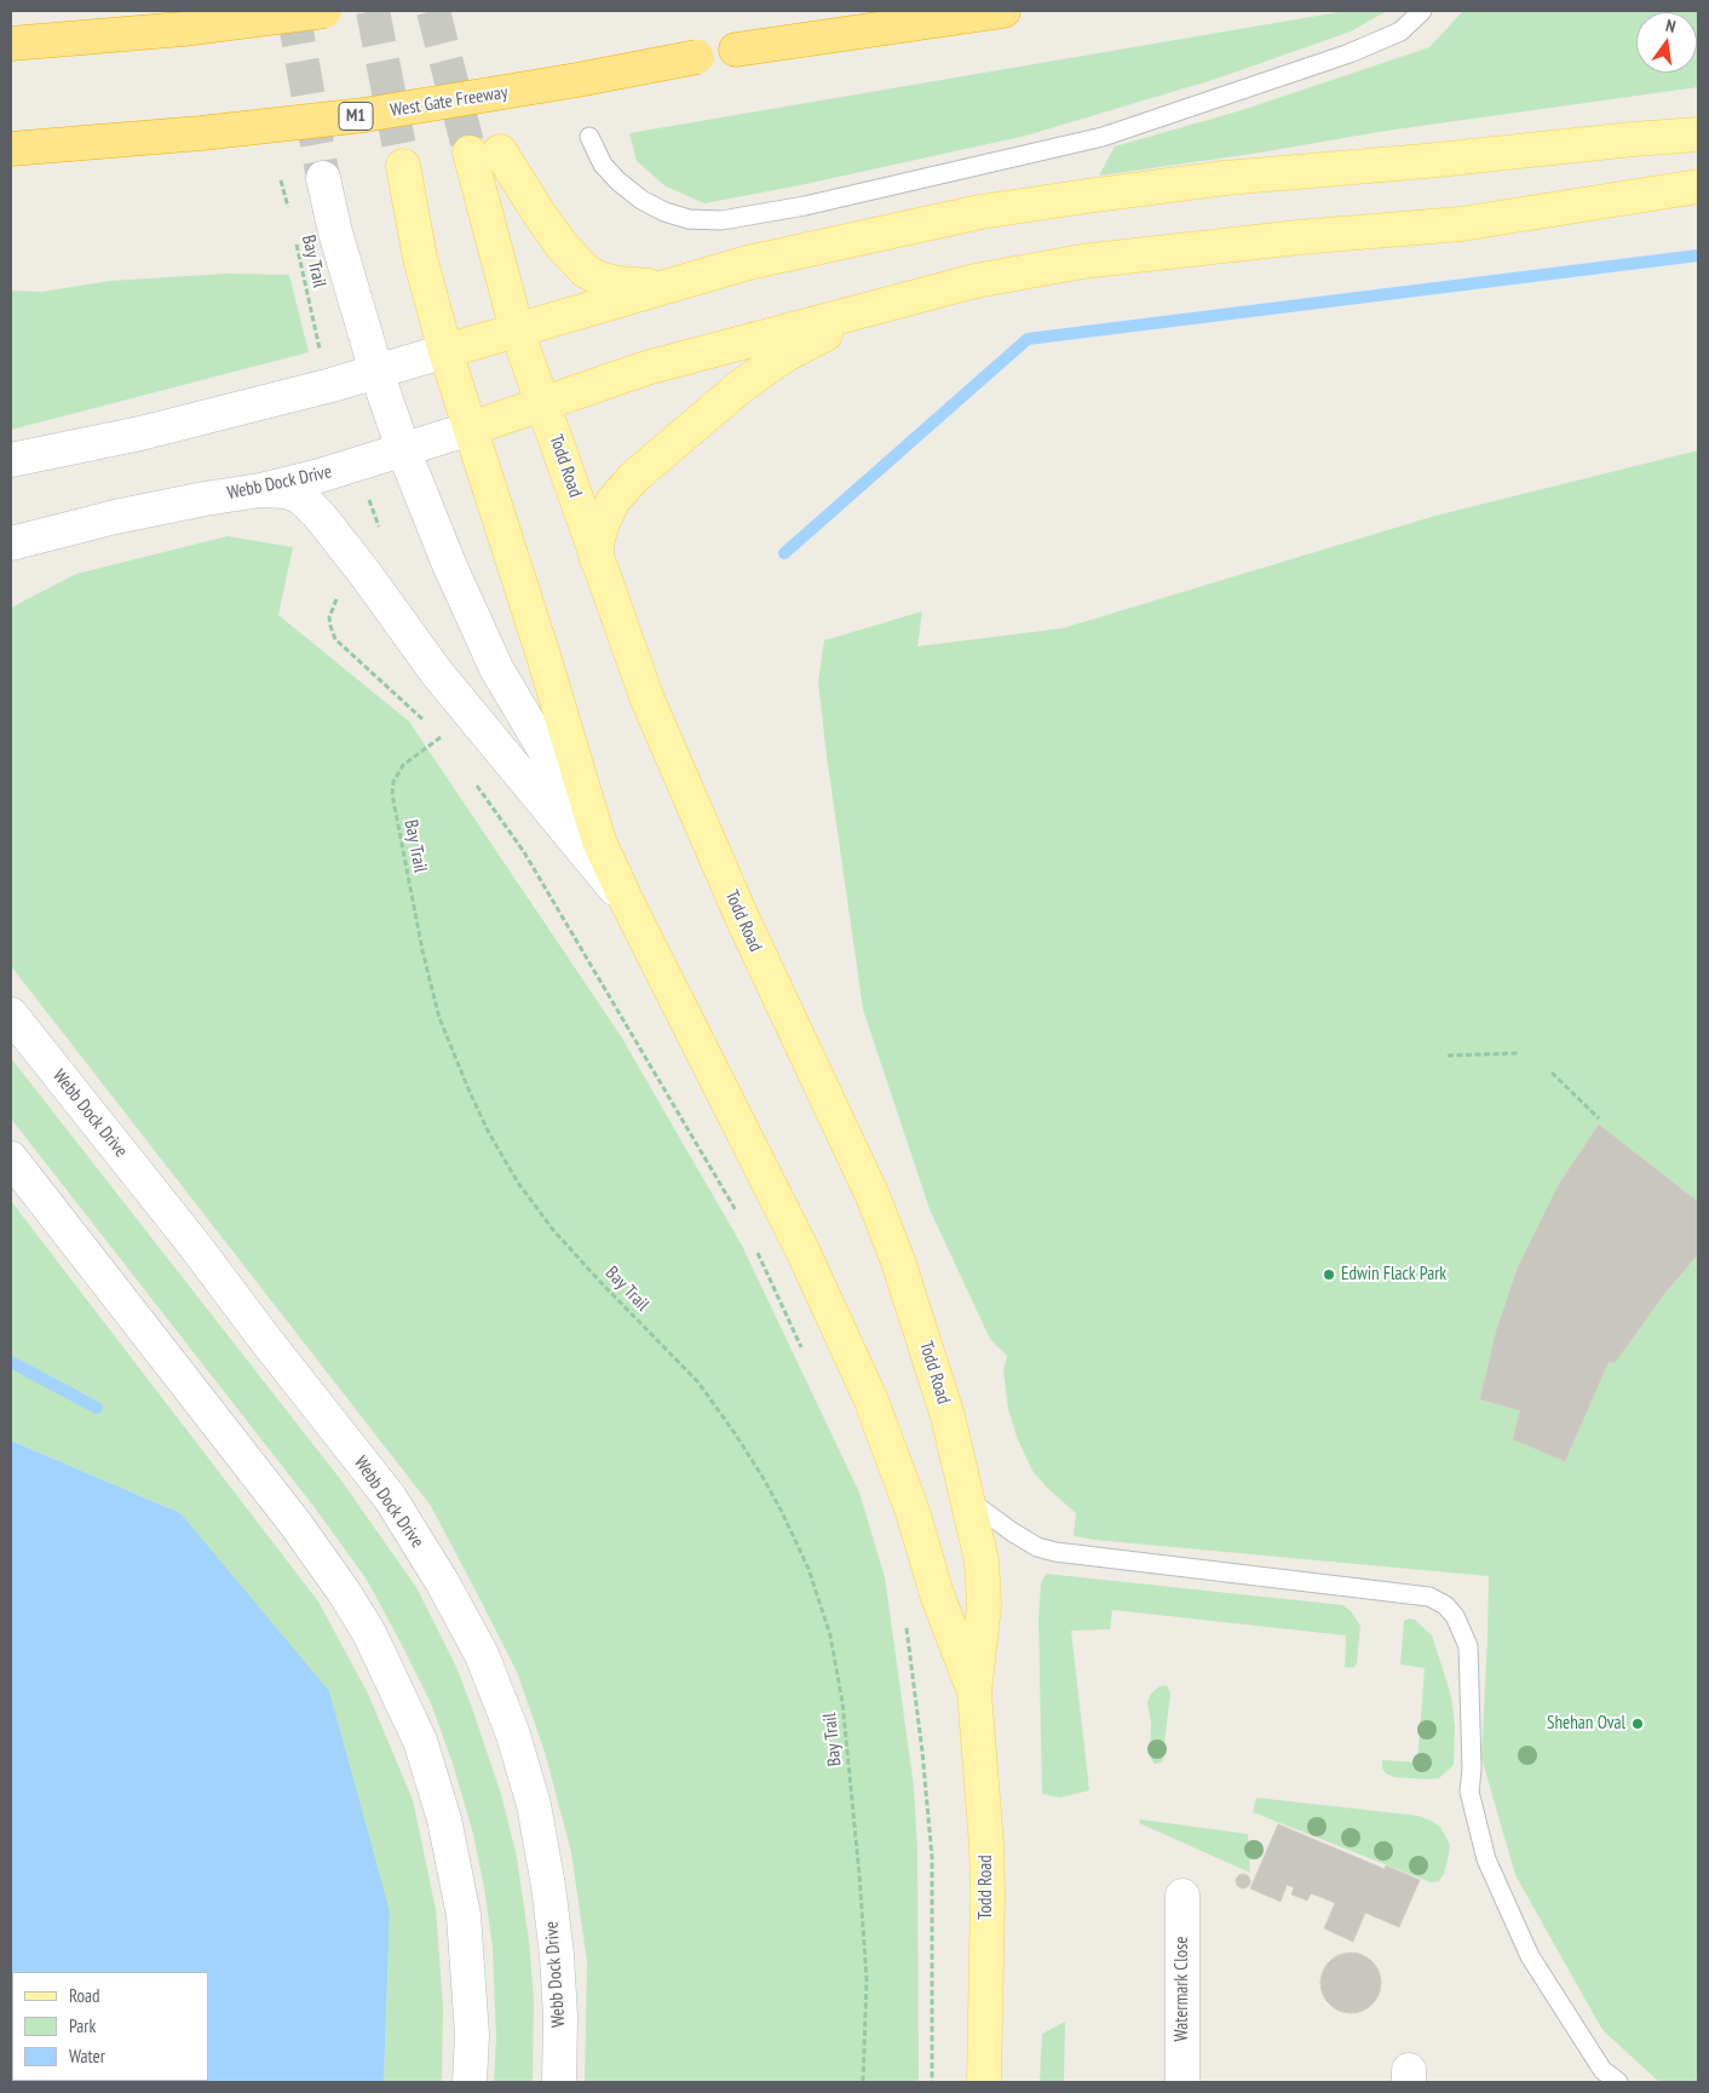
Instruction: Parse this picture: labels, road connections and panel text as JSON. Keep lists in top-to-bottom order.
{
  "streets": {
    "highway": ["West Gate Freeway", "M1"],
    "main road": ["Todd Road", "Webb Dock Drive"],
    "street": ["Watermark Close"],
    "path": ["Bay Trail"]
  },
  "crossings": [
    ["Todd Road", "Webb Dock Drive"]
  ],
  "places": ["Edwin Flack Park", "Shehan Oval"],
  "legend": ["Road", "Park", "Water"],
  "north": "top"
}
